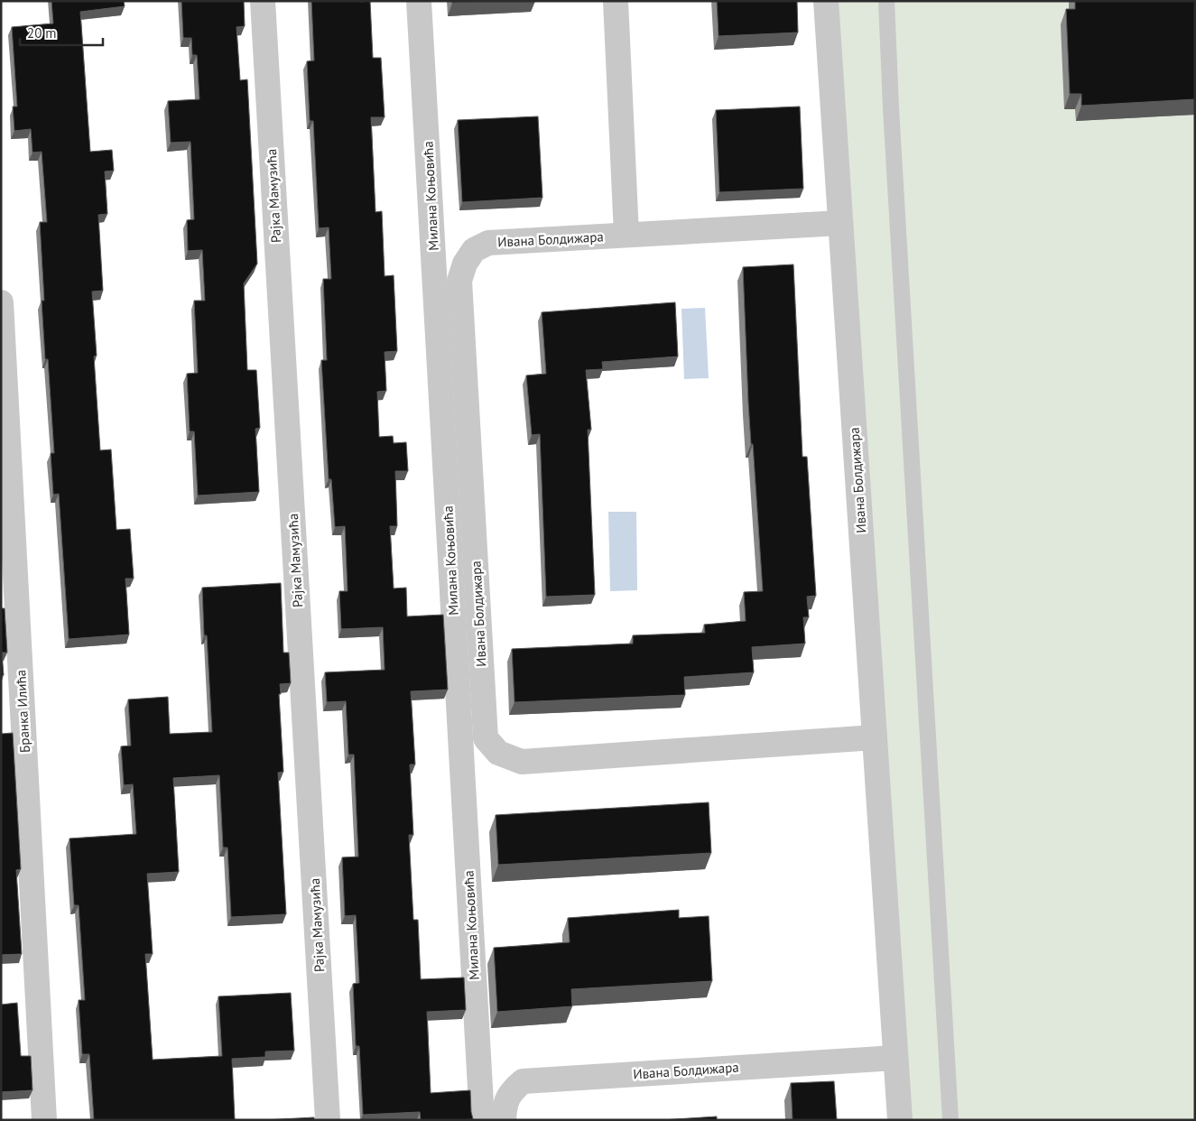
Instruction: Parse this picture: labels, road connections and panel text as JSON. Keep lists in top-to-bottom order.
{
  "streets": {
    "street": [
      "Рајка Мамузића",
      "Милана Коњовића",
      "Ивана Болдижара",
      "Бранка Илића"
    ]
  },
  "scale_bar": "20 m"
}
